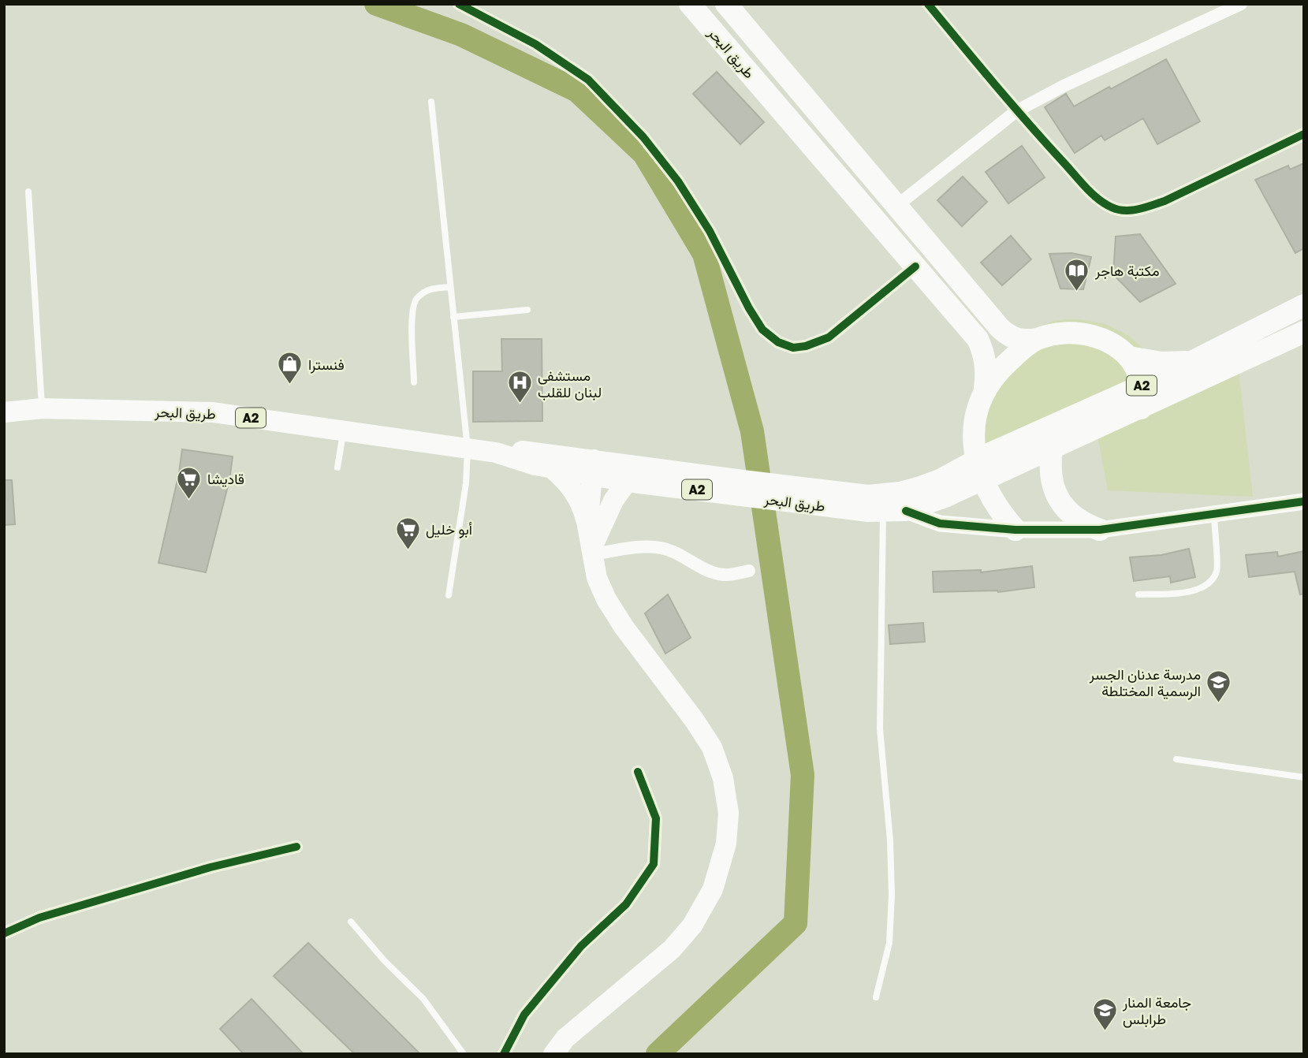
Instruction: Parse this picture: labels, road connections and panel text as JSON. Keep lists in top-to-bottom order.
{
  "streets": {
    "highway": ["طريق البحر", "A2"]
  },
  "crossings": [
    ["طريق البحر", "A2"]
  ],
  "places": {
    "library": ["مكتبة هاجر"],
    "shop": ["فنسترا"],
    "hospital": ["مستشفى لبنان للقلب"],
    "supermarket": ["قاديشا", "أبو خليل"],
    "school or university": ["مدرسة عدنان الجسر الرسمية المختلطة", "جامعة المنار طرابلس"]
  }
}
